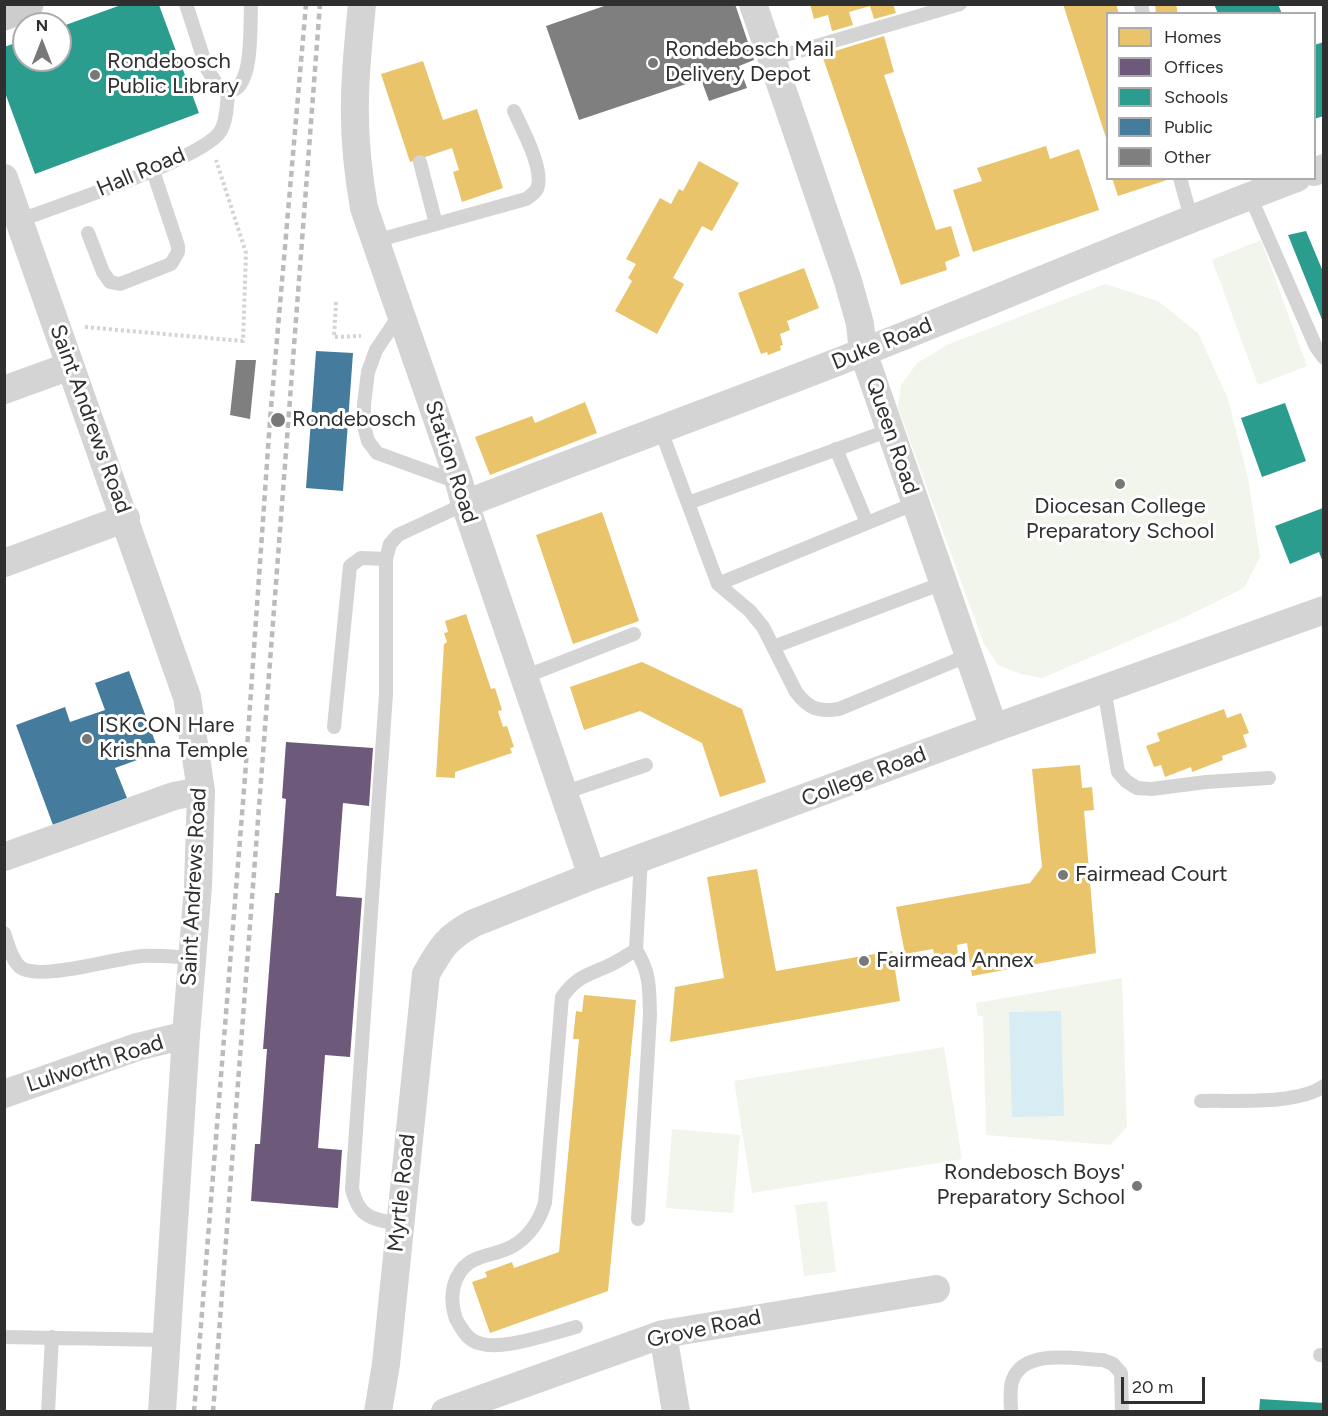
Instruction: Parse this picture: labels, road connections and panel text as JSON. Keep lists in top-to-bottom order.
{
  "streets": {
    "street": [
      "Duke Road",
      "Saint Andrews Road",
      "Queen Road",
      "Station Road",
      "College Road",
      "Lulworth Road",
      "Myrtle Road",
      "Grove Road"
    ],
    "lane": ["Hall Road"]
  },
  "crossings": [
    ["Hall Road", "Saint Andrews Road"],
    ["Duke Road", "Queen Road"],
    ["Duke Road", "Station Road"],
    ["Saint Andrews Road", "Lulworth Road"],
    ["Queen Road", "College Road"],
    ["Station Road", "College Road"],
    ["College Road", "Myrtle Road"]
  ],
  "places": [
    "Rondebosch Mail Delivery Depot",
    "Rondebosch Public Library",
    "Rondebosch",
    "Diocesan College Preparatory School",
    "ISKCON Hare Krishna Temple",
    "Fairmead Court",
    "Fairmead Annex",
    "Rondebosch Boys' Preparatory School"
  ],
  "legend": [
    "Homes",
    "Offices",
    "Schools",
    "Public",
    "Other"
  ],
  "scale_bar": "20 m",
  "north": "top"
}
